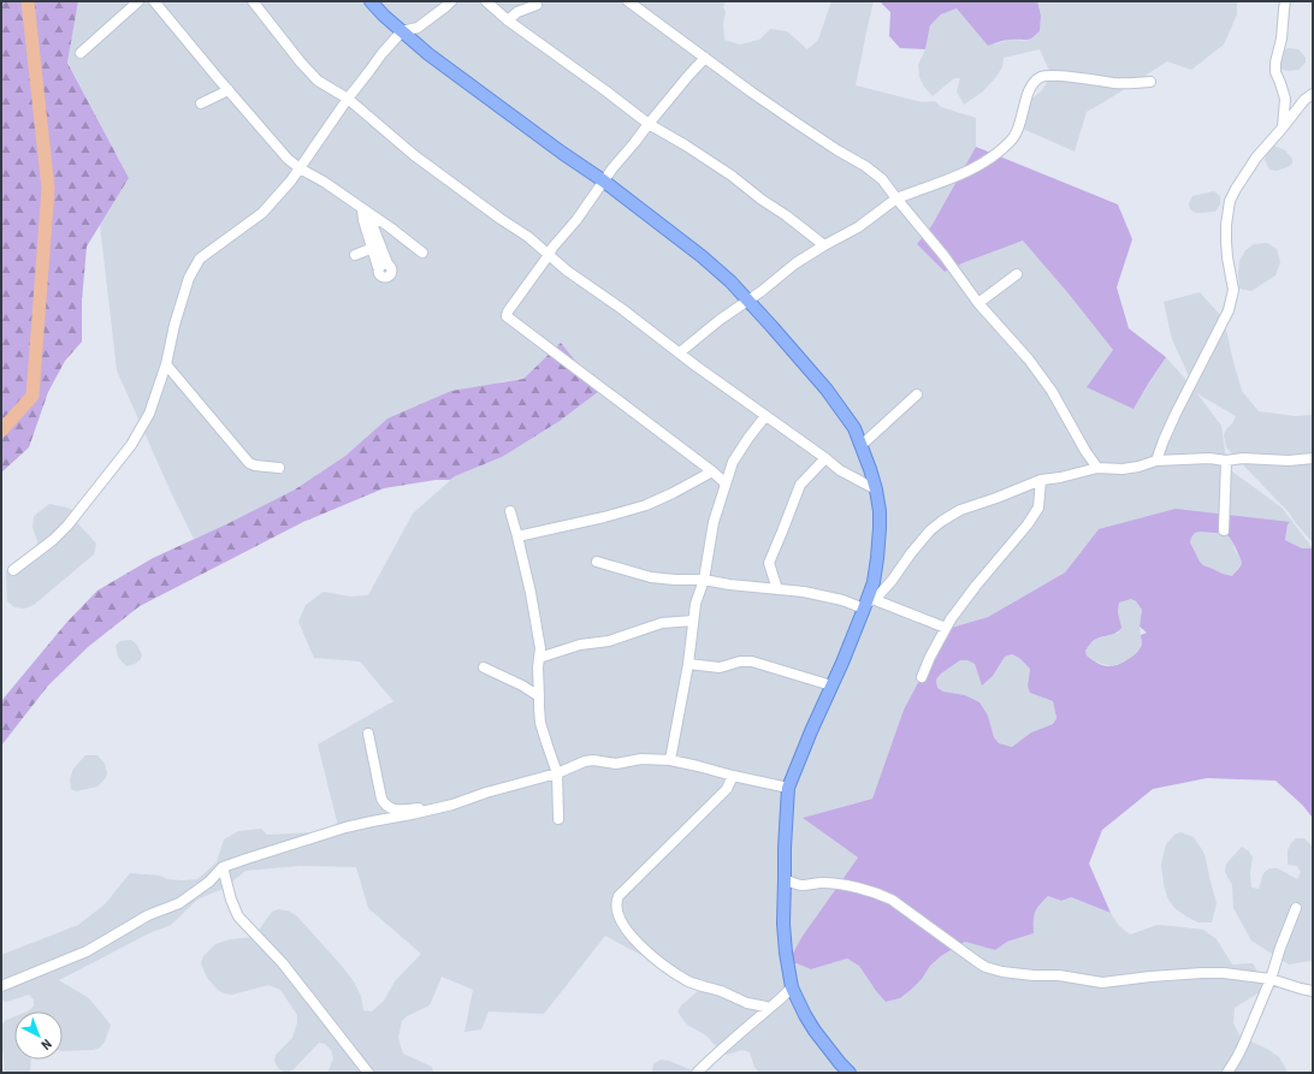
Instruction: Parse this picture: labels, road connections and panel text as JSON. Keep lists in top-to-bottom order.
{
  "north": "bottom right"
}
